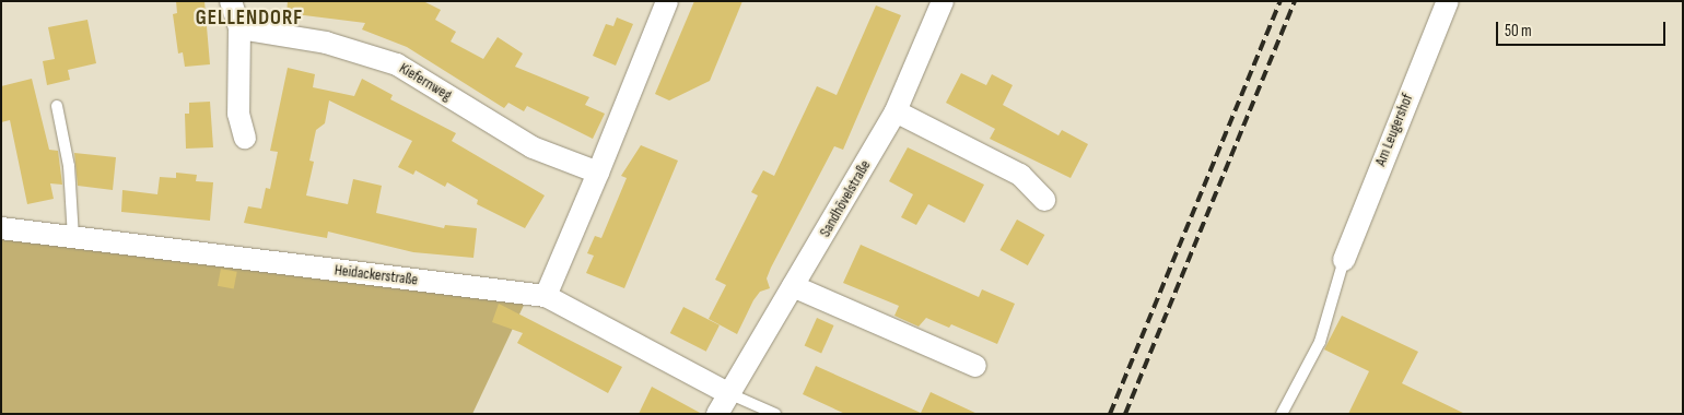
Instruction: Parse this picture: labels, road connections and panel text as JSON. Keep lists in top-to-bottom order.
{
  "streets": {
    "street": [
      "Kiefernweg",
      "Am Leugershof",
      "Sandhövelstraße",
      "Heidackerstraße"
    ]
  },
  "crossings": [
    ["Sandhövelstraße", "Heidackerstraße"]
  ],
  "districts": ["GELLENDORF"],
  "scale_bar": "50 m"
}
